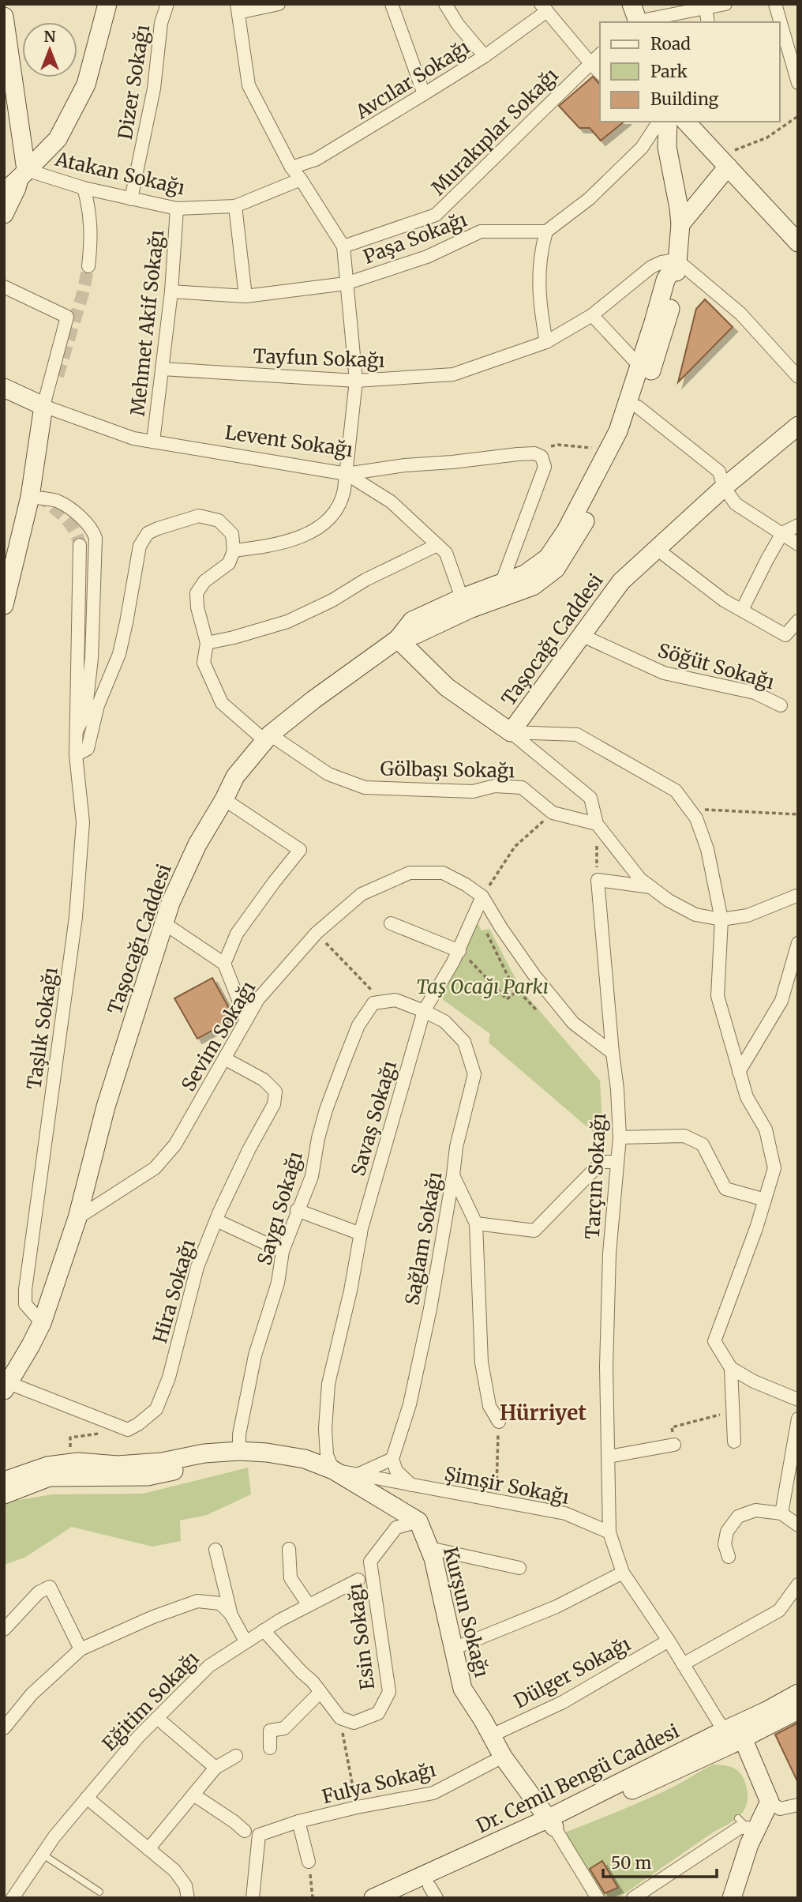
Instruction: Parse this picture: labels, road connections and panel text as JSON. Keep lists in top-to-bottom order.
{
  "streets": {
    "street": [
      "Avcılar Sokağı",
      "Dizer Sokağı",
      "Murakıplar Sokağı",
      "Atakan Sokağı",
      "Paşa Sokağı",
      "Mehmet Akif Sokağı",
      "Tayfun Sokağı",
      "Levent Sokağı",
      "Taşocağı Caddesi",
      "Söğüt Sokağı",
      "Gölbaşı Sokağı",
      "Taşlık Sokağı",
      "Sevim Sokağı",
      "Savaş Sokağı",
      "Tarçın Sokağı",
      "Saygı Sokağı",
      "Sağlam Sokağı",
      "Hira Sokağı",
      "Şimşir Sokağı",
      "Kurşun Sokağı",
      "Esin Sokağı",
      "Dülger Sokağı",
      "Eğitim Sokağı",
      "Dr. Cemil Bengü Caddesi",
      "Fulya Sokağı"
    ]
  },
  "crossings": [
    ["Dizer Sokağı", "Atakan Sokağı"],
    ["Atakan Sokağı", "Mehmet Akif Sokağı"],
    ["Paşa Sokağı", "Mehmet Akif Sokağı"],
    ["Mehmet Akif Sokağı", "Tayfun Sokağı"],
    ["Mehmet Akif Sokağı", "Levent Sokağı"],
    ["Taşocağı Caddesi", "Söğüt Sokağı"],
    ["Taşocağı Caddesi", "Gölbaşı Sokağı"],
    ["Taşocağı Caddesi", "Taşlık Sokağı"],
    ["Taşocağı Caddesi", "Sevim Sokağı"],
    ["Taşocağı Caddesi", "Hira Sokağı"],
    ["Sevim Sokağı", "Savaş Sokağı"],
    ["Sevim Sokağı", "Tarçın Sokağı"],
    ["Sevim Sokağı", "Hira Sokağı"],
    ["Savaş Sokağı", "Sağlam Sokağı"],
    ["Savaş Sokağı", "Şimşir Sokağı"],
    ["Tarçın Sokağı", "Şimşir Sokağı"],
    ["Kurşun Sokağı", "Esin Sokağı"],
    ["Kurşun Sokağı", "Dülger Sokağı"],
    ["Kurşun Sokağı", "Dr. Cemil Bengü Caddesi"],
    ["Kurşun Sokağı", "Fulya Sokağı"]
  ],
  "districts": ["Hürriyet"],
  "parks": ["Taş Ocağı Parkı"],
  "legend": ["Road", "Park", "Building"],
  "scale_bar": "50 m",
  "north": "top"
}
